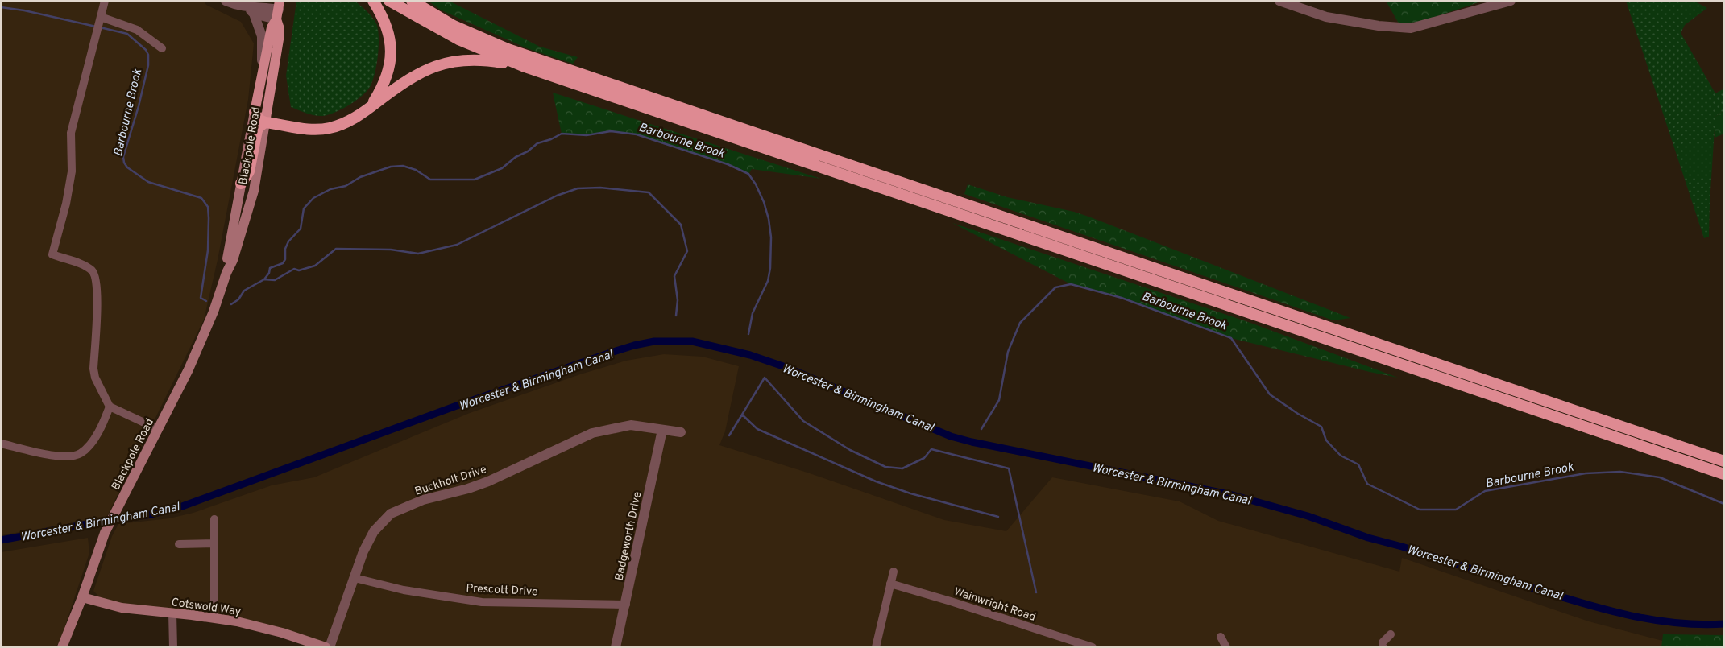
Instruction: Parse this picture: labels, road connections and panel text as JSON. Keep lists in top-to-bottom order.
{
  "streets": {
    "main road": ["Blackpole Road", "Cotswold Way"],
    "street": [
      "Buckholt Drive",
      "Badgeworth Drive",
      "Prescott Drive",
      "Wainwright Road"
    ]
  },
  "crossings": [
    ["Blackpole Road", "Cotswold Way"],
    ["Buckholt Drive", "Badgeworth Drive"],
    ["Buckholt Drive", "Prescott Drive"],
    ["Badgeworth Drive", "Prescott Drive"]
  ],
  "water": ["Barbourne Brook", "Worcester & Birmingham Canal"]
}
